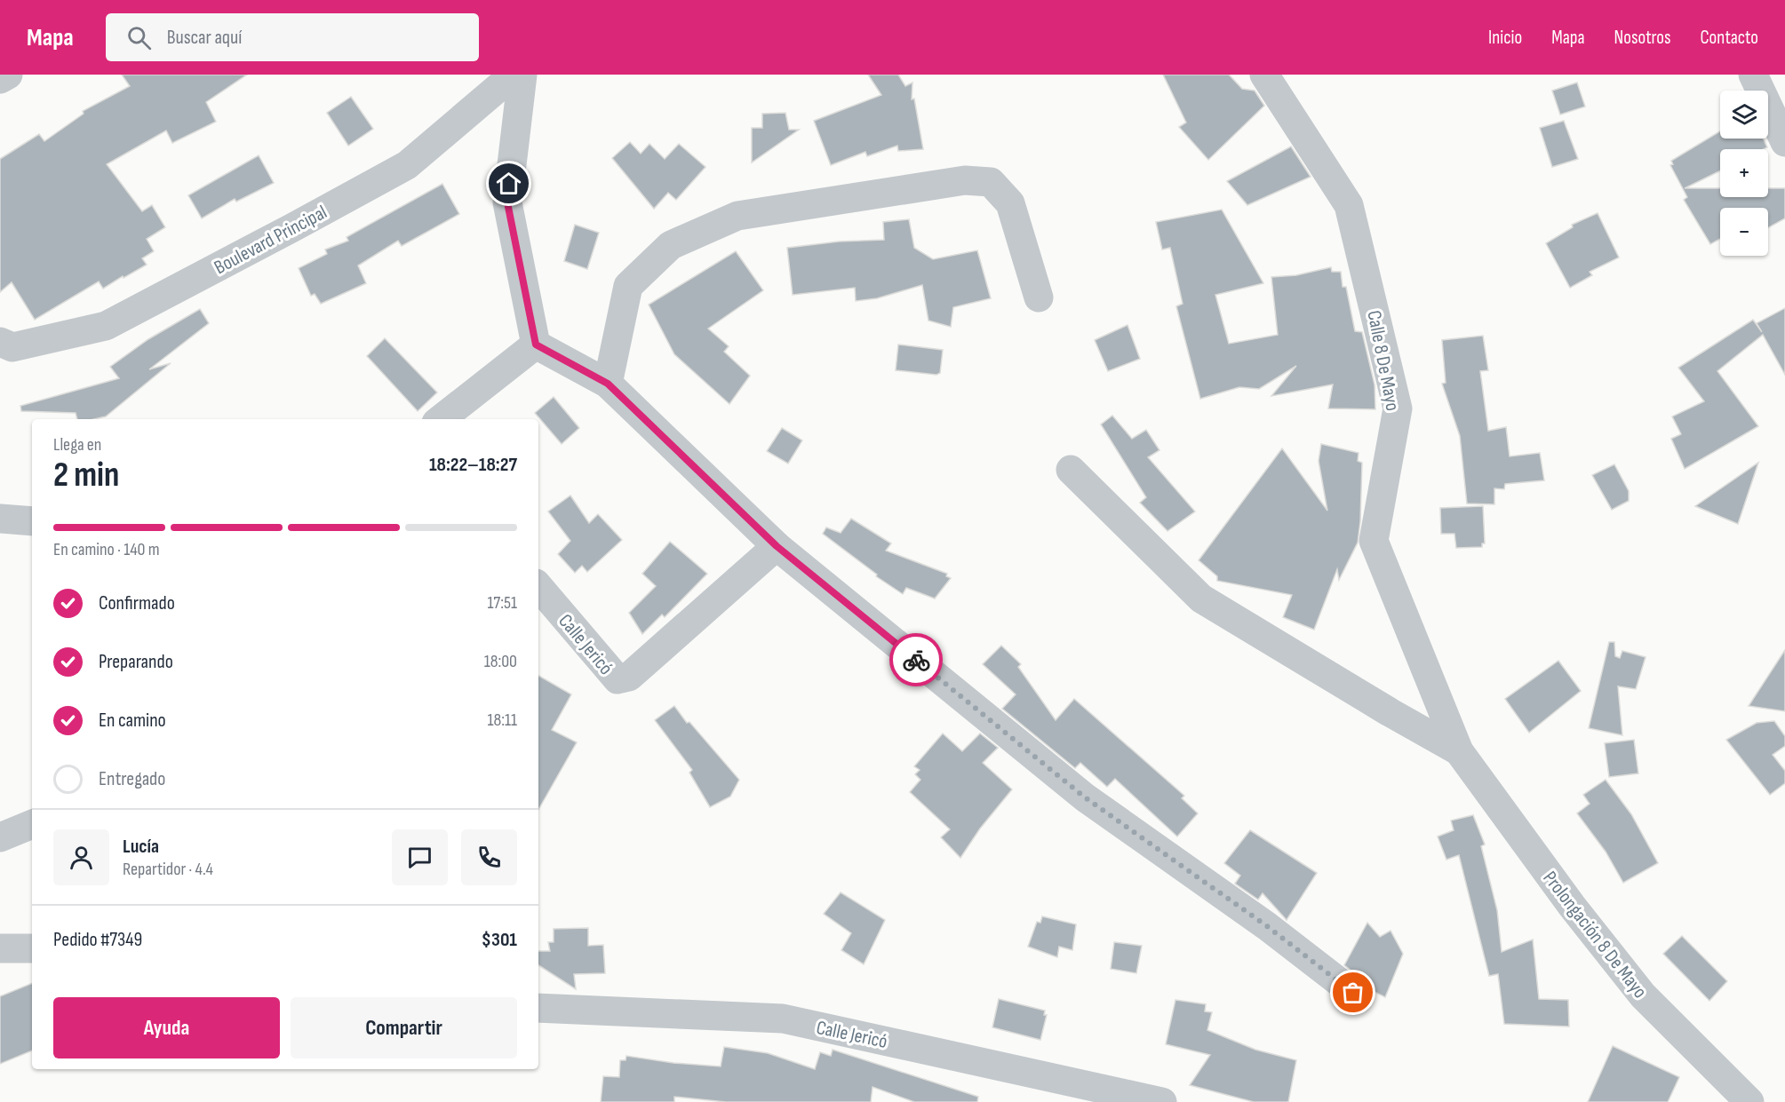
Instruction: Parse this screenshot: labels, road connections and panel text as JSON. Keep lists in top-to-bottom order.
{
  "streets": {
    "street": [
      "Boulevard Principal",
      "Calle 8 De Mayo",
      "Calle Jericó",
      "Prolongación 8 De Mayo"
    ]
  },
  "crossings": [
    ["Calle 8 De Mayo", "Prolongación 8 De Mayo"]
  ],
  "page": {
    "header": "Mapa",
    "search": "Buscar aquí",
    "nav": [
      "Inicio",
      "Mapa",
      "Nosotros",
      "Contacto"
    ],
    "map_buttons": ["+", "−"],
    "heading": ["2 min", "Llega en", "18:22–18:27"],
    "panel": [
      "Lucía",
      "Repartidor · 4.4",
      "Pedido #7349",
      "$301"
    ],
    "bar": "En camino · 140 m",
    "list": [
      ["Confirmado", "17:51"],
      ["Preparando", "18:00"],
      ["En camino", "18:11"],
      "Entregado"
    ],
    "buttons": ["Ayuda", "Compartir"]
  }
}
